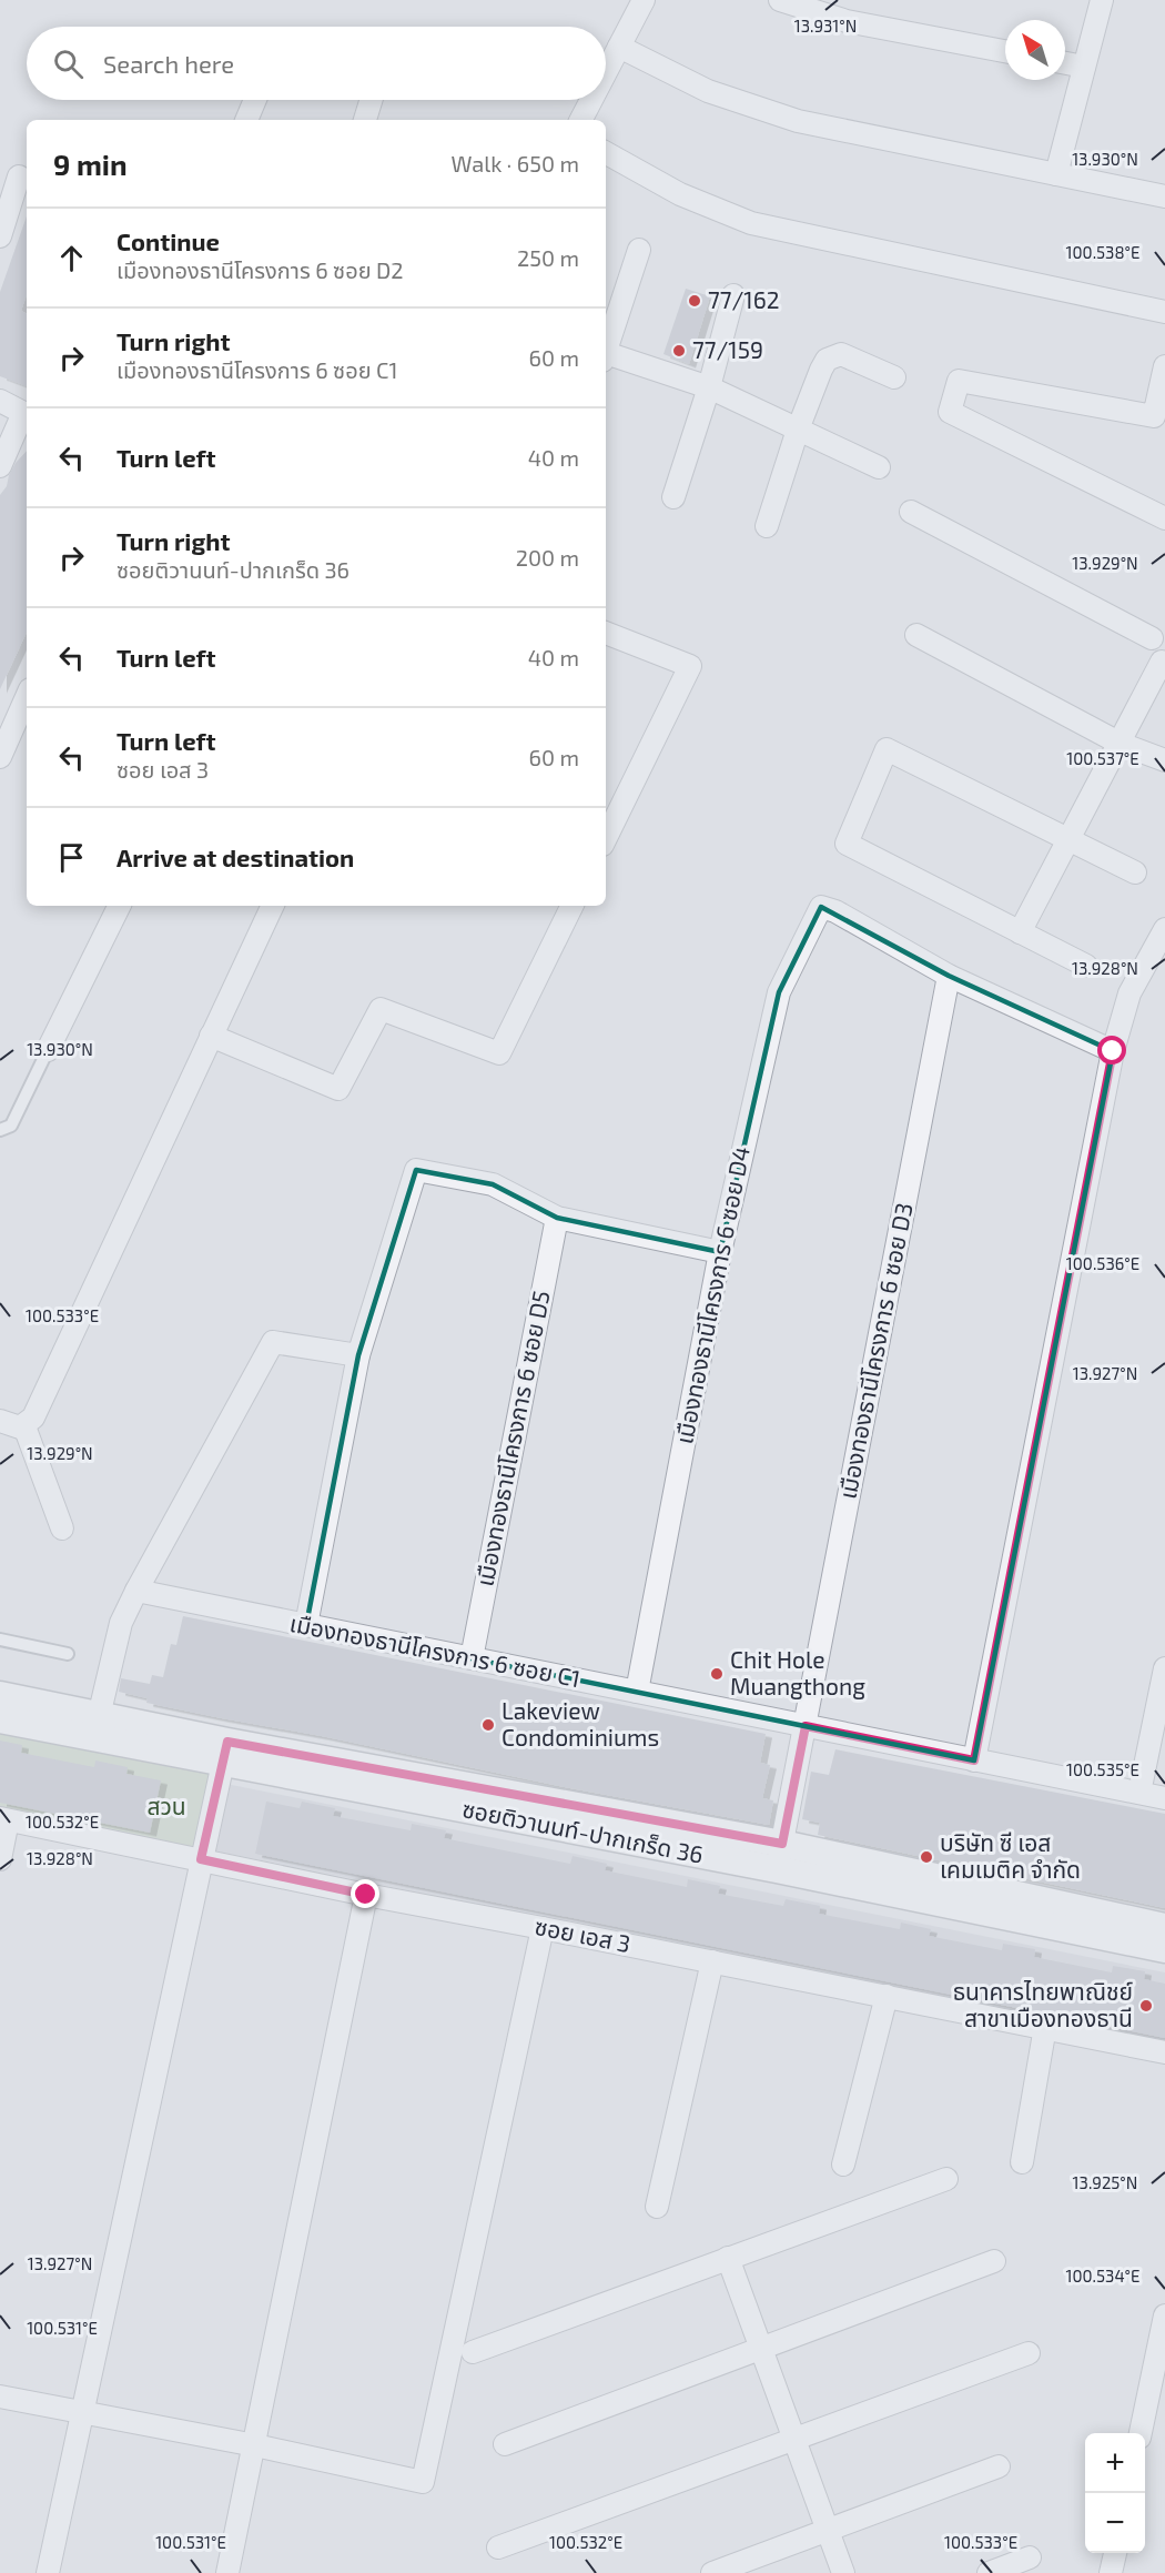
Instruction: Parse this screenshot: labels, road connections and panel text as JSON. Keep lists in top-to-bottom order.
{
  "streets": {
    "street": [
      "เมืองทองธานีโครงการ 6 ซอย D4",
      "เมืองทองธานีโครงการ 6 ซอย D3",
      "เมืองทองธานีโครงการ 6 ซอย D5",
      "เมืองทองธานีโครงการ 6 ซอย C1",
      "ซอยติวานนท์-ปากเกร็ด 36",
      "ซอย เอส 3"
    ]
  },
  "crossings": [
    ["เมืองทองธานีโครงการ 6 ซอย D4", "เมืองทองธานีโครงการ 6 ซอย D3"],
    ["เมืองทองธานีโครงการ 6 ซอย D4", "เมืองทองธานีโครงการ 6 ซอย C1"],
    ["เมืองทองธานีโครงการ 6 ซอย D3", "เมืองทองธานีโครงการ 6 ซอย C1"],
    ["เมืองทองธานีโครงการ 6 ซอย D3", "ซอยติวานนท์-ปากเกร็ด 36"],
    ["เมืองทองธานีโครงการ 6 ซอย D5", "เมืองทองธานีโครงการ 6 ซอย C1"]
  ],
  "parks": ["สวน"],
  "places": [
    "77/162",
    "77/159",
    "Chit Hole Muangthong",
    "Lakeview Condominiums",
    "บริษัท ซี เอส เคมเมติค จำกัด",
    "ธนาคารไทยพาณิชย์ สาขาเมืองทองธานี"
  ],
  "north": "top left",
  "page": {
    "search": "Search here",
    "heading": ["9 min", "Walk · 650 m"],
    "list": [
      ["Continue", "เมืองทองธานีโครงการ 6 ซอย D2", "250 m"],
      ["Turn right", "เมืองทองธานีโครงการ 6 ซอย C1", "60 m"],
      ["Turn left", "40 m"],
      ["Turn right", "ซอยติวานนท์-ปากเกร็ด 36", "200 m"],
      ["Turn left", "40 m"],
      ["Turn left", "ซอย เอส 3", "60 m"],
      "Arrive at destination"
    ],
    "map_buttons": ["+", "−"]
  },
  "coordinates": [
    "13.931°N",
    "13.930°N",
    "100.538°E",
    "13.929°N",
    "100.537°E",
    "13.928°N",
    "100.536°E",
    "100.533°E",
    "13.927°N",
    "100.535°E",
    "100.532°E",
    "13.925°N",
    "100.534°E",
    "100.531°E"
  ]
}
